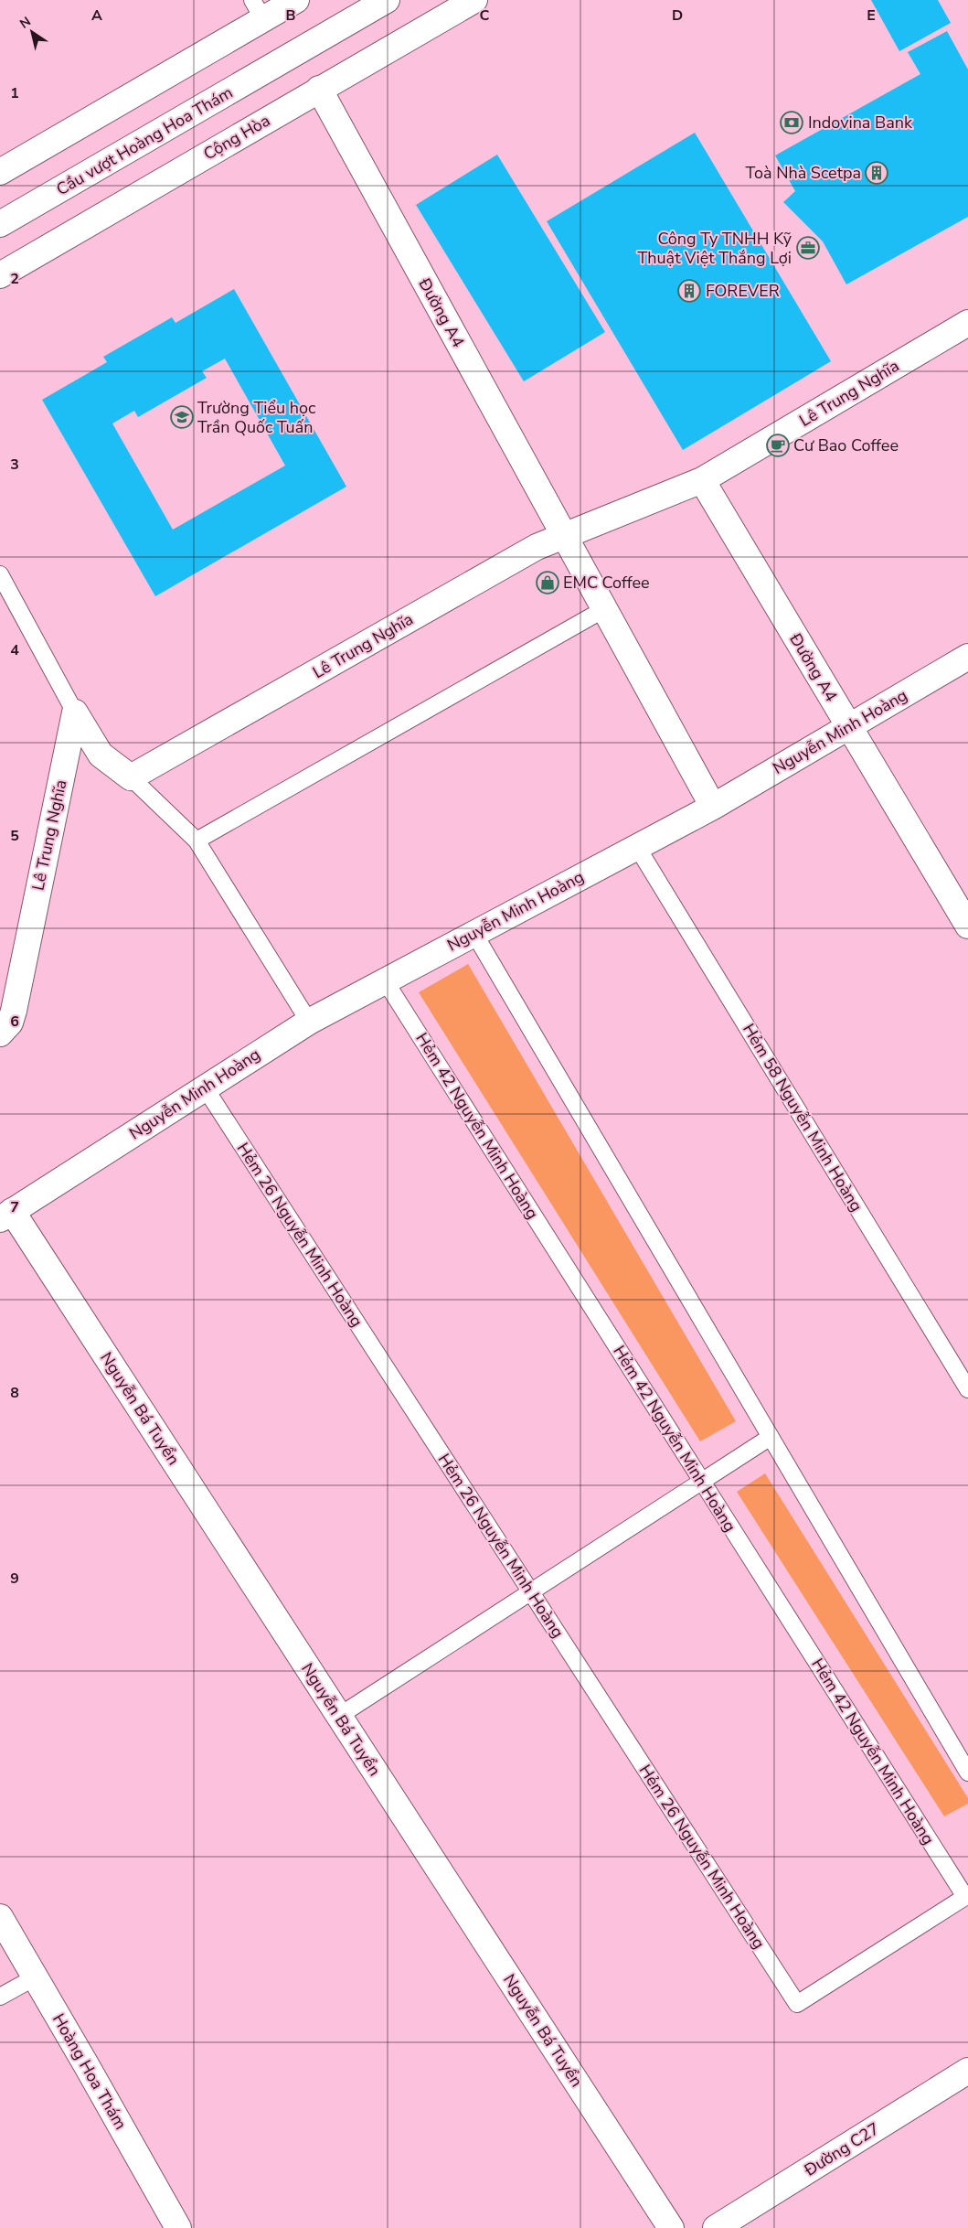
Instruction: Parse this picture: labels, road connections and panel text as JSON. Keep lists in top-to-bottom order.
{
  "streets": {
    "street": [
      "Cộng Hòa",
      "Cầu vượt Hoàng Hoa Thám",
      "Đường A4",
      "Lê Trung Nghĩa",
      "Nguyễn Minh Hoàng",
      "Nguyễn Bá Tuyển",
      "Hoàng Hoa Thám",
      "Đường C27"
    ],
    "lane": ["Hẻm 58 Nguyễn Minh Hoàng", "Hẻm 42 Nguyễn Minh Hoàng", "Hẻm 26 Nguyễn Minh Hoàng"]
  },
  "crossings": [
    ["Cộng Hòa", "Đường A4"],
    ["Đường A4", "Lê Trung Nghĩa"],
    ["Đường A4", "Nguyễn Minh Hoàng"],
    ["Nguyễn Minh Hoàng", "Hẻm 58 Nguyễn Minh Hoàng"],
    ["Nguyễn Minh Hoàng", "Hẻm 42 Nguyễn Minh Hoàng"],
    ["Nguyễn Minh Hoàng", "Hẻm 26 Nguyễn Minh Hoàng"],
    ["Nguyễn Minh Hoàng", "Nguyễn Bá Tuyển"],
    ["Hẻm 42 Nguyễn Minh Hoàng", "Hẻm 26 Nguyễn Minh Hoàng"]
  ],
  "places": {
    "bank": ["Indovina Bank"],
    "building": ["Toà Nhà Scetpa", "FOREVER"],
    "office": ["Công Ty TNHH Kỹ Thuật Việt Thắng Lợi"],
    "school or university": ["Trường Tiểu học Trần Quốc Tuấn"],
    "cafe": ["Cư Bao Coffee"],
    "shop": ["EMC Coffee"]
  },
  "north": "top left",
  "grid": {
    "columns": [
      "A",
      "B",
      "C",
      "D",
      "E"
    ],
    "rows": [
      "1",
      "2",
      "3",
      "4",
      "5",
      "6",
      "7",
      "8",
      "9"
    ]
  }
}
